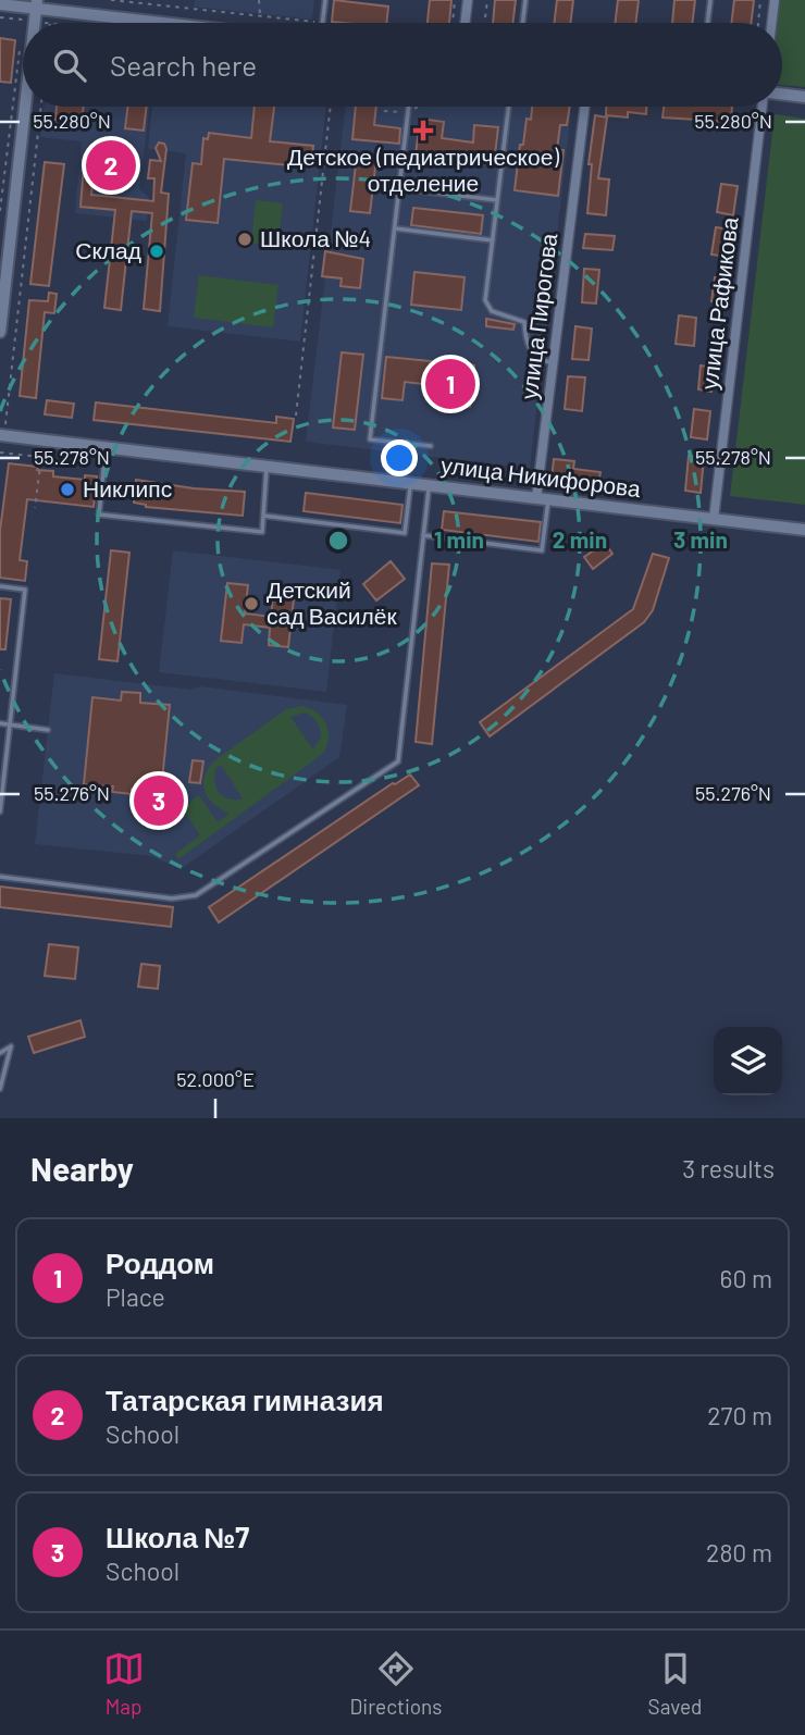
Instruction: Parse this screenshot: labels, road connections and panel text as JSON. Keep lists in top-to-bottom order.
{
  "streets": {
    "main road": ["улица Никифорова"],
    "street": ["улица Рафикова", "улица Пирогова"]
  },
  "crossings": [
    ["улица Рафикова", "улица Никифорова"],
    ["улица Пирогова", "улица Никифорова"]
  ],
  "places": {
    "health": ["Детское (педиатрическое) отделение"],
    "other": [
      "Школа №4",
      "Склад",
      "Никлипс",
      "Детский сад Василёк"
    ]
  },
  "page": {
    "search": "Search here",
    "pins": ["2", "1", "3"],
    "heading": ["Nearby", "3 results"],
    "list": [
      {
        "mark": "1",
        "name": "Роддом",
        "note": "Place",
        "value": "60 m"
      },
      {
        "mark": "2",
        "name": "Татарская гимназия",
        "note": "School",
        "value": "270 m"
      },
      {
        "mark": "3",
        "name": "Школа №7",
        "note": "School",
        "value": "280 m"
      }
    ],
    "nav": ["Map", "Directions", "Saved"]
  },
  "coordinates": [
    "55.280°N",
    "55.278°N",
    "55.276°N",
    "52.000°E"
  ],
  "rings": ["1 min", "2 min", "3 min"]
}
